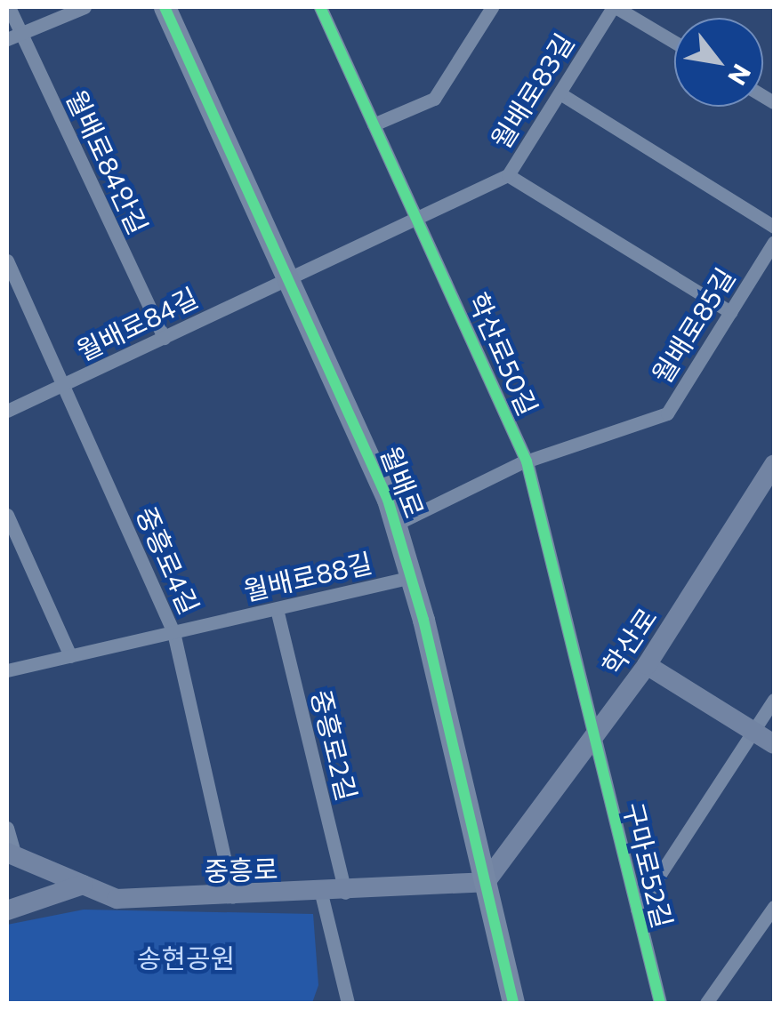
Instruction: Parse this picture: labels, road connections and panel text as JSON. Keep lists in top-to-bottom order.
{
  "streets": {
    "main road": ["월배로", "학산로", "중흥로"],
    "street": [
      "월배로83길",
      "월배로84안길",
      "월배로84길",
      "월배로85길",
      "학산로50길",
      "중흥로4길",
      "월배로88길",
      "중흥로2길",
      "구마로52길"
    ]
  },
  "crossings": [
    ["월배로83길", "월배로84길"],
    ["월배로83길", "학산로50길"],
    ["월배로83길", "월배로"],
    ["월배로84안길", "월배로84길"],
    ["월배로84길", "월배로"],
    ["월배로84길", "중흥로4길"],
    ["월배로85길", "학산로50길"],
    ["월배로85길", "월배로"],
    ["학산로50길", "학산로"],
    ["학산로50길", "구마로52길"],
    ["월배로", "월배로88길"],
    ["월배로", "학산로"],
    ["월배로", "중흥로"],
    ["중흥로4길", "월배로88길"],
    ["중흥로4길", "중흥로"],
    ["월배로88길", "중흥로2길"],
    ["학산로", "구마로52길"],
    ["학산로", "중흥로"],
    ["중흥로2길", "중흥로"]
  ],
  "parks": ["송현공원"],
  "north": "bottom right"
}
